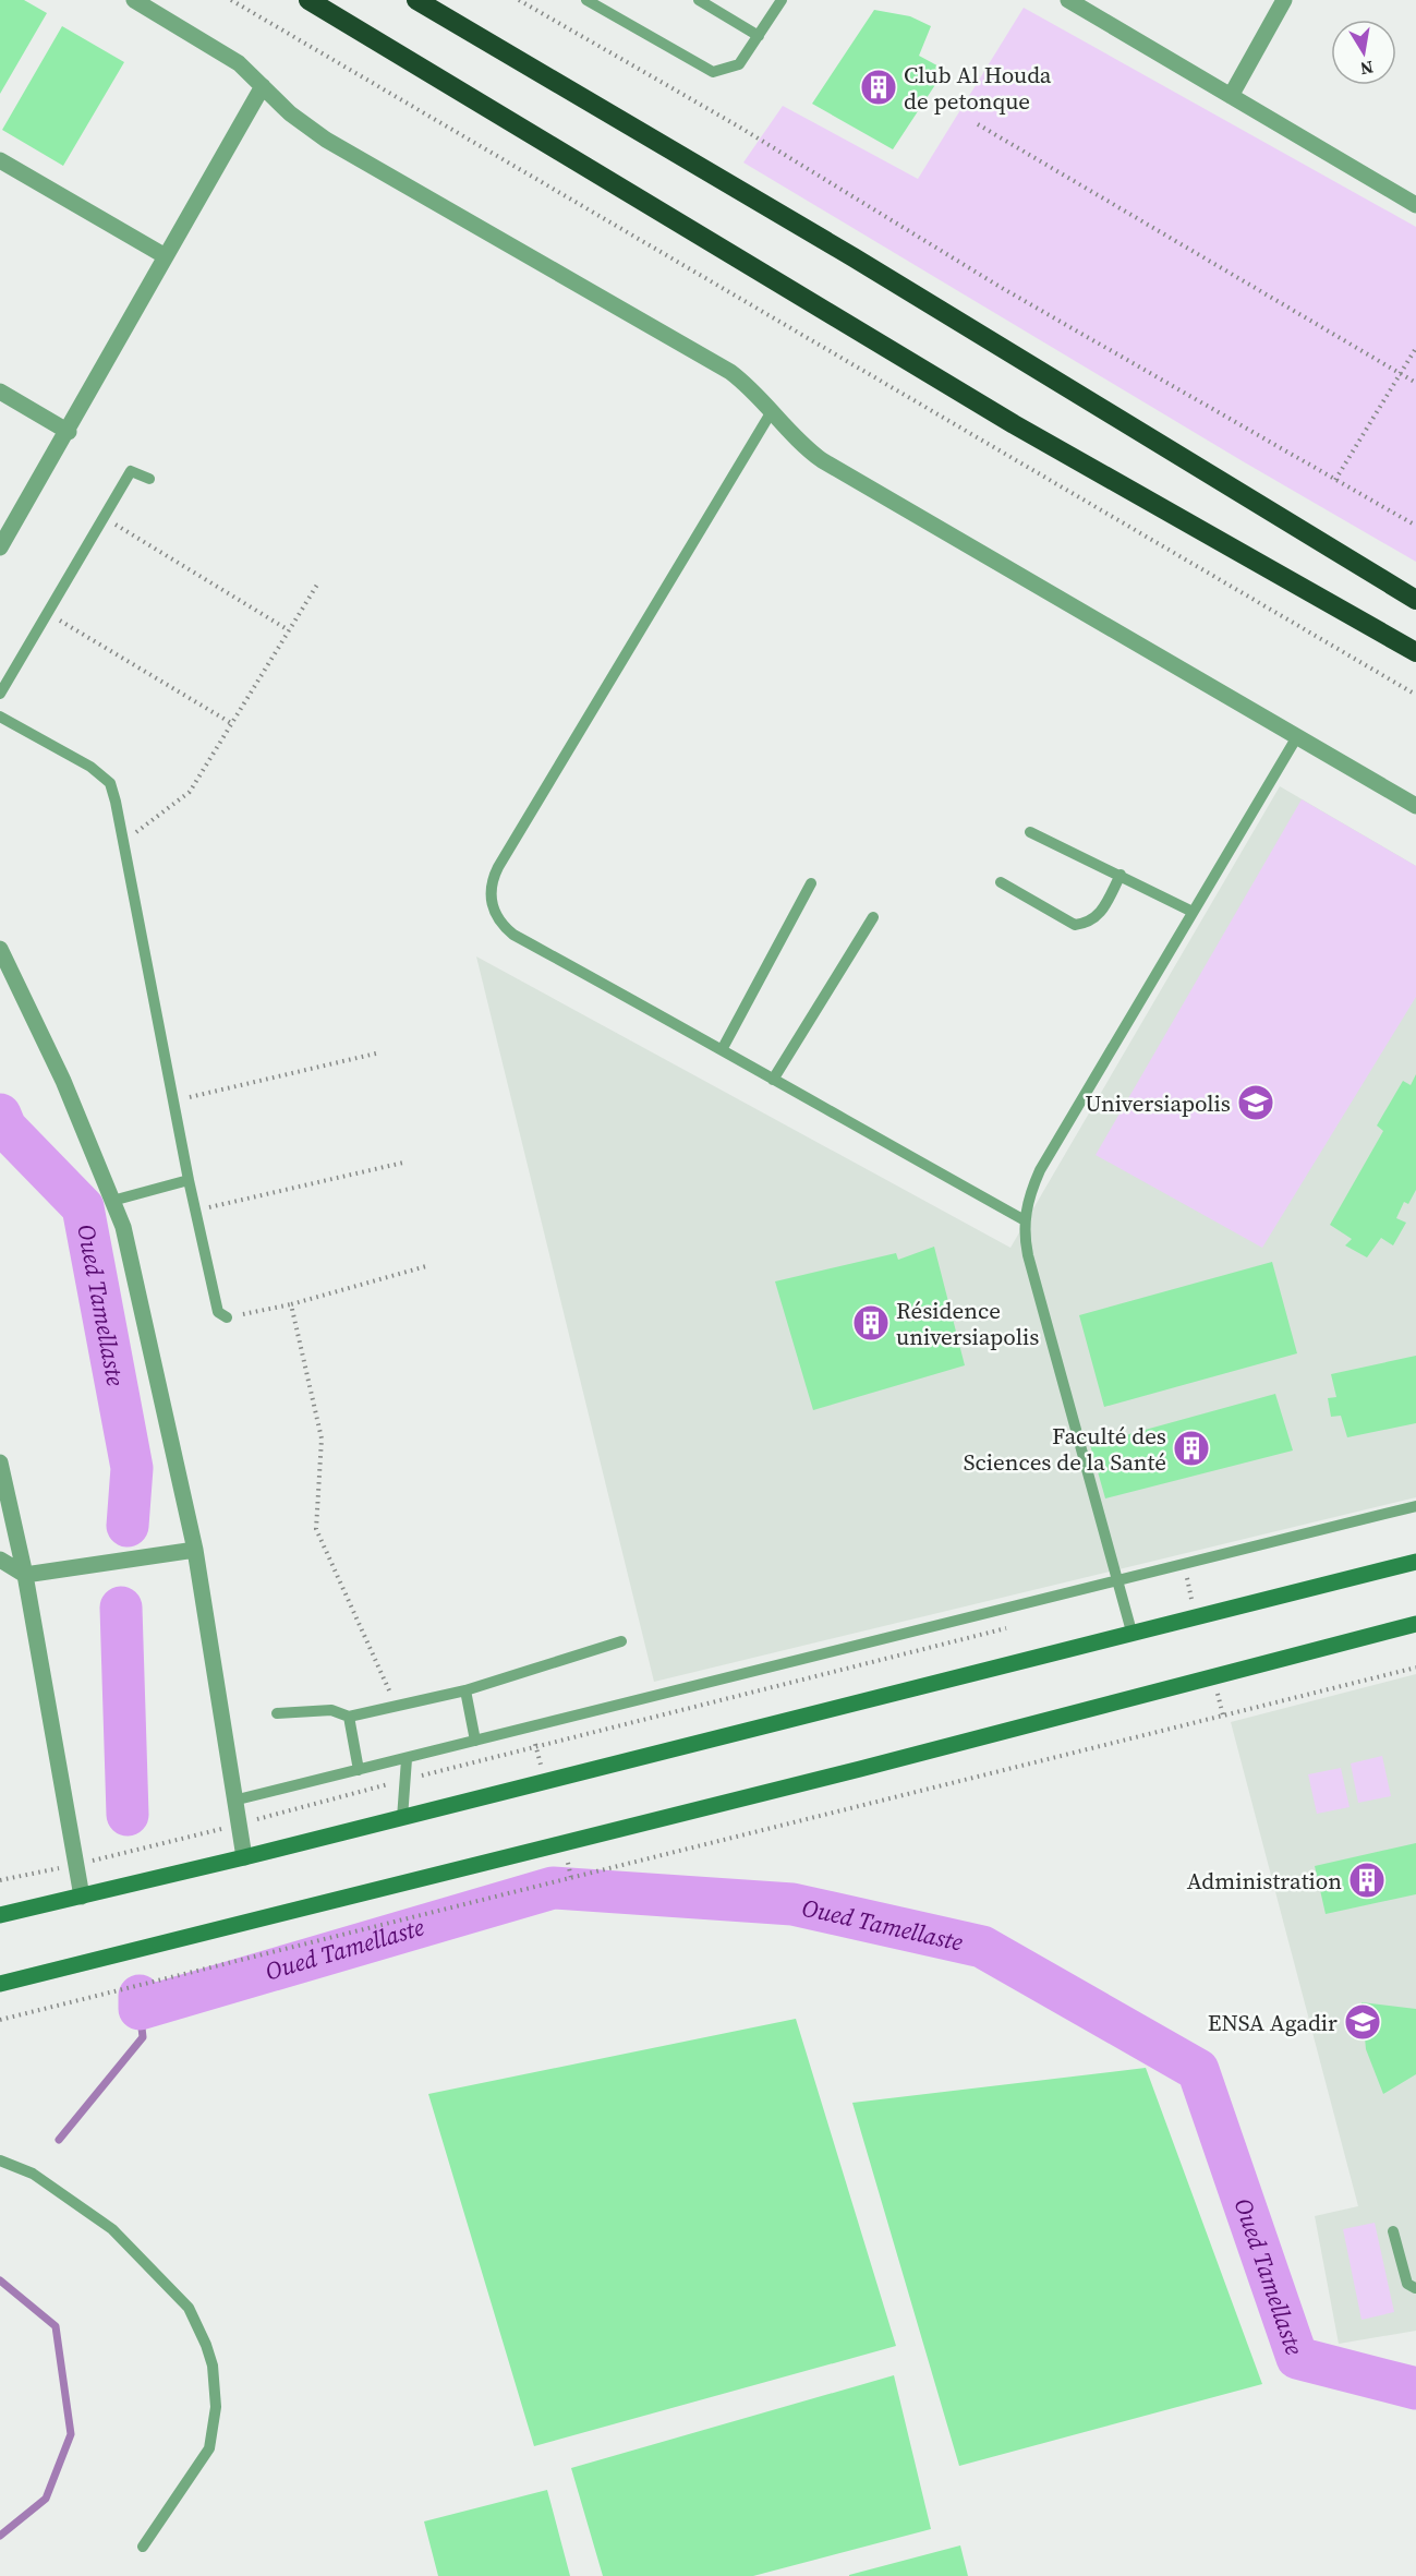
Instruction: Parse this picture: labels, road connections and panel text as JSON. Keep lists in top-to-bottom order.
{
  "water": ["Oued Tamellaste"],
  "places": {
    "building": [
      "Club Al Houda de petonque",
      "Résidence universiapolis",
      "Faculté des Sciences de la Santé",
      "Administration"
    ],
    "school or university": ["Universiapolis", "ENSA Agadir"]
  },
  "north": "bottom"
}
